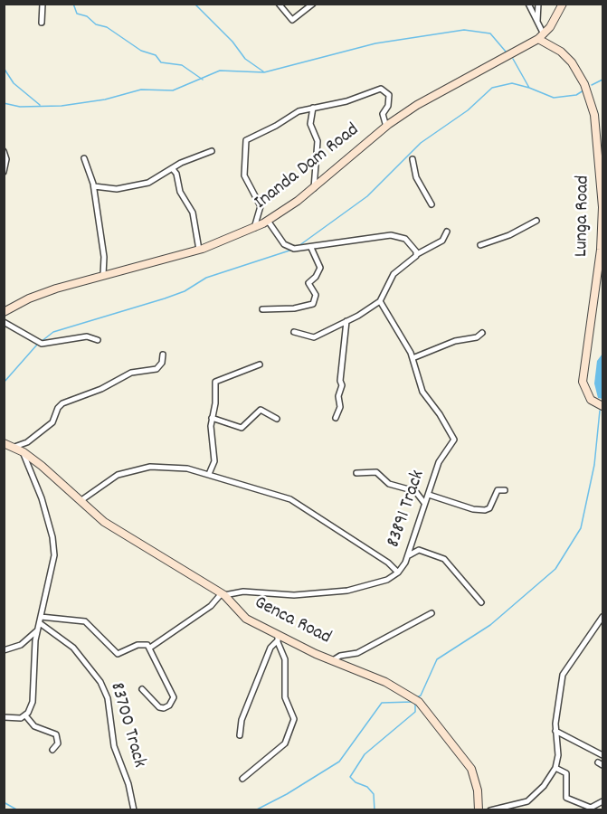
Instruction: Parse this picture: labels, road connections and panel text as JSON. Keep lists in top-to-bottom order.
{
  "streets": {
    "street": [
      "Inanda Dam Road",
      "Lunga Road",
      "83891 Track",
      "Genca Road",
      "83700 Track"
    ]
  },
  "crossings": [
    ["Inanda Dam Road", "Lunga Road"],
    ["83891 Track", "Genca Road"]
  ]
}
